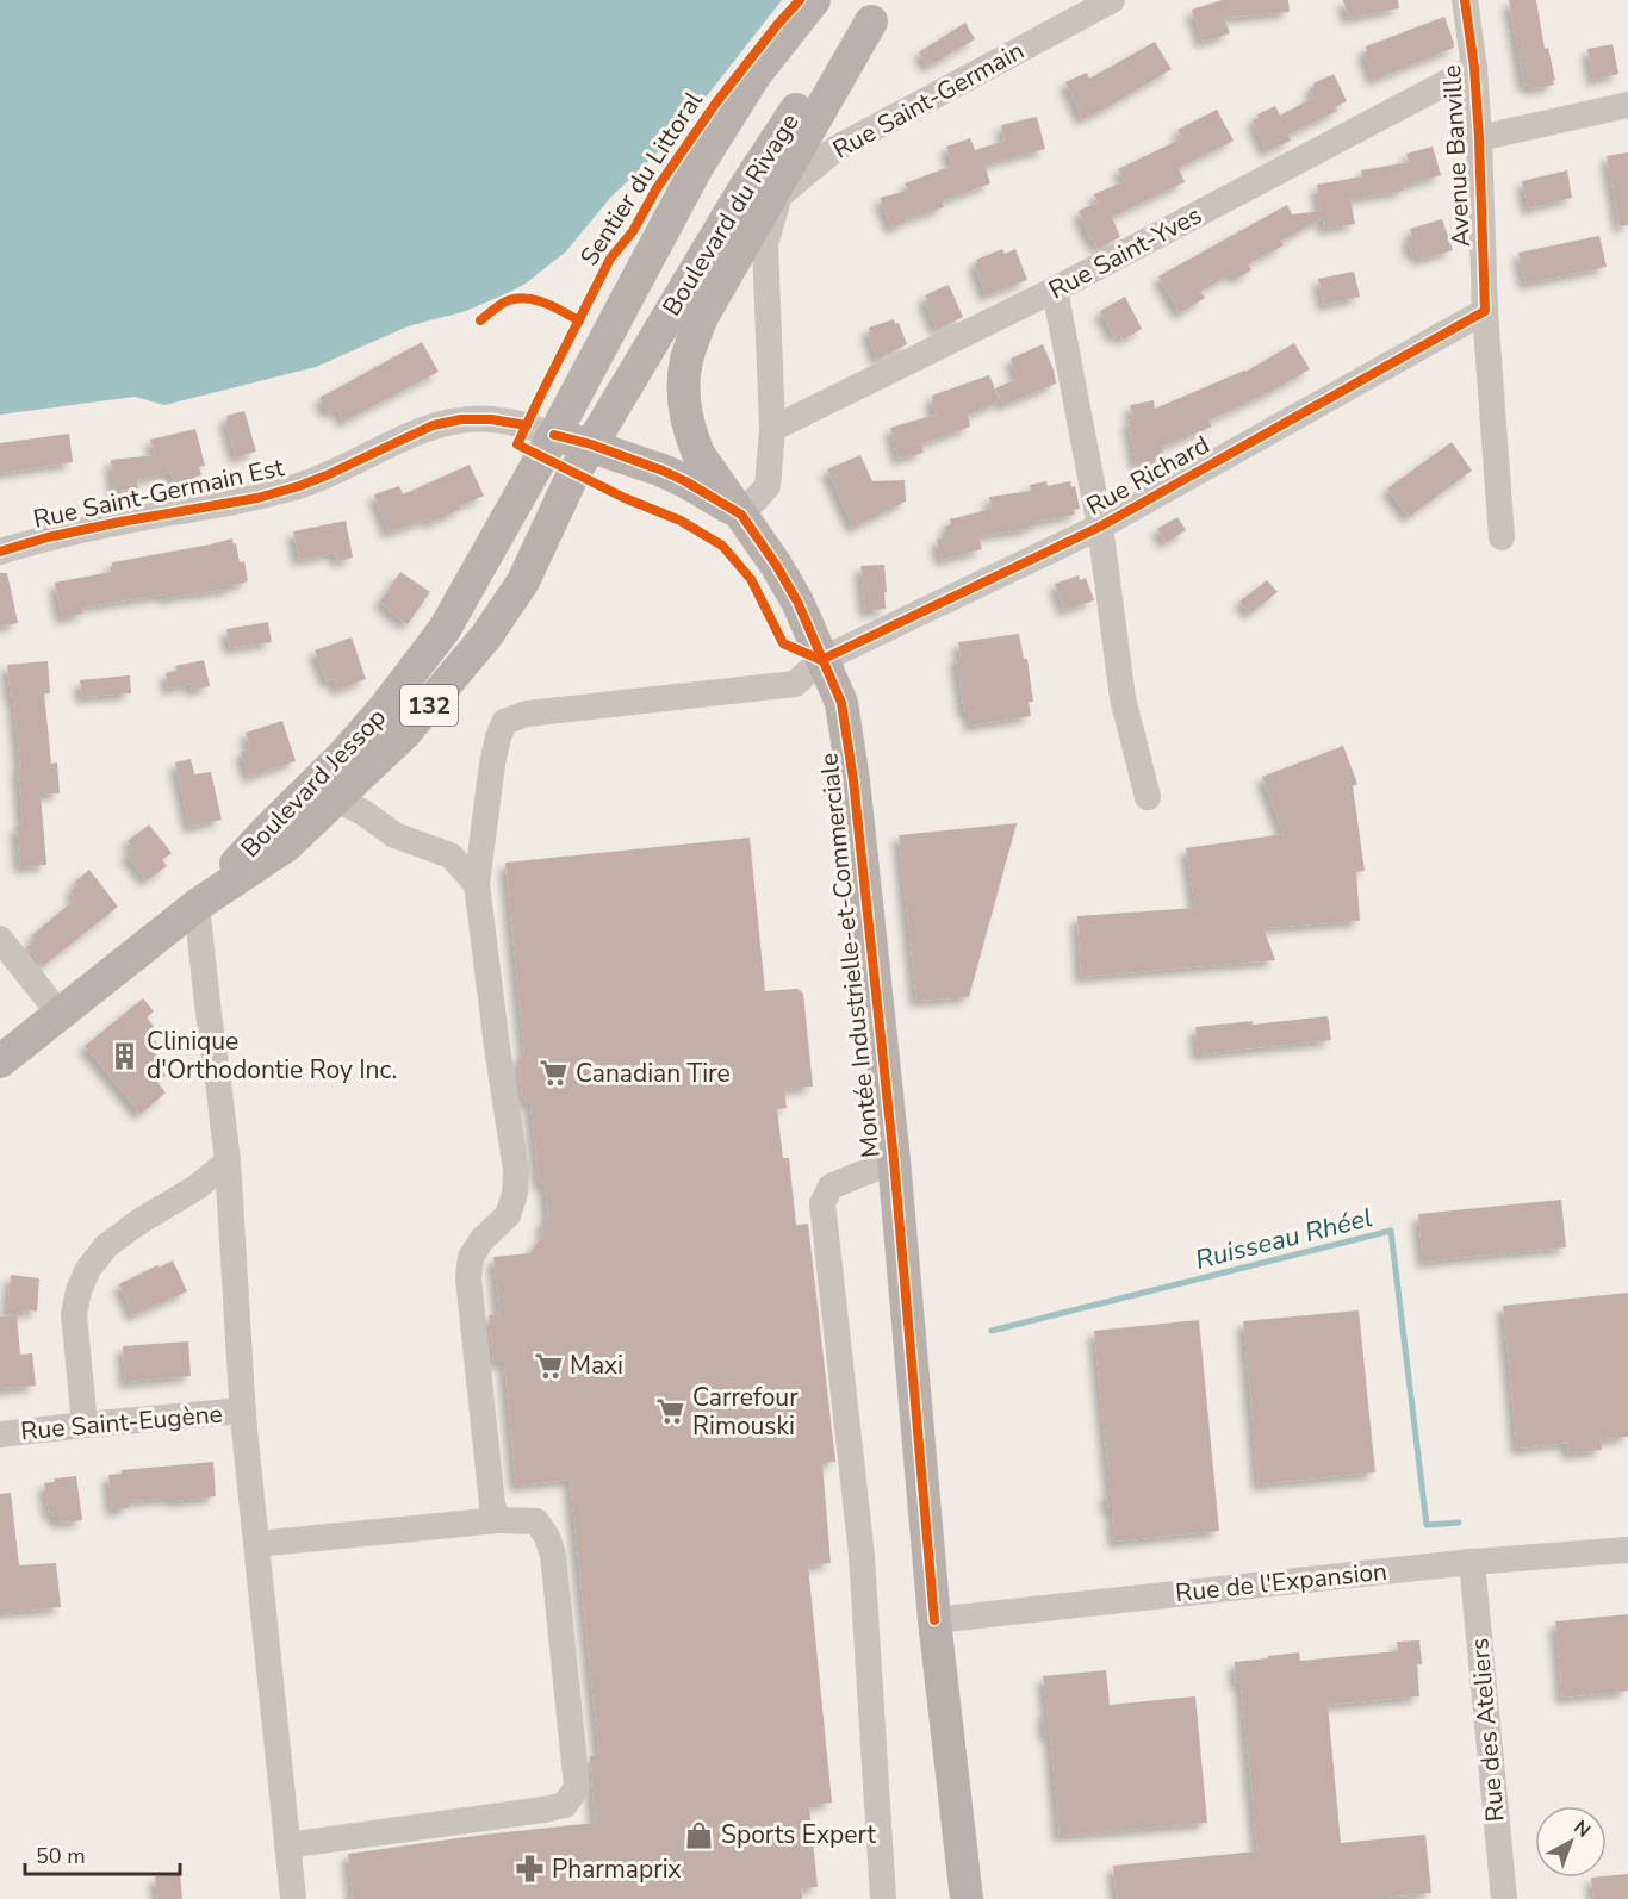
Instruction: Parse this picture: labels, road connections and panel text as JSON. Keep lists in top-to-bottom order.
{
  "streets": {
    "main road": [
      "Boulevard du Rivage",
      "132",
      "Boulevard Jessop",
      "Montée Industrielle-et-Commerciale"
    ],
    "street": [
      "Rue Saint-Germain",
      "Avenue Banville",
      "Rue Saint-Yves",
      "Rue Richard",
      "Rue Saint-Germain Est",
      "Rue Saint-Eugène",
      "Rue de l'Expansion",
      "Rue des Ateliers"
    ],
    "cycle path": ["Sentier du Littoral"]
  },
  "crossings": [
    ["Rue Saint-Germain", "Rue Saint-Yves"],
    ["Rue Saint-Germain", "Montée Industrielle-et-Commerciale"],
    ["Avenue Banville", "Rue Saint-Yves"],
    ["Avenue Banville", "Rue Richard"],
    ["Boulevard du Rivage", "Rue Saint-Germain Est"],
    ["Boulevard du Rivage", "Boulevard Jessop"],
    ["Boulevard du Rivage", "Montée Industrielle-et-Commerciale"],
    ["Rue Richard", "Montée Industrielle-et-Commerciale"],
    ["Rue Saint-Germain Est", "Boulevard Jessop"],
    ["Rue Saint-Germain Est", "Montée Industrielle-et-Commerciale"],
    ["Boulevard Jessop", "Montée Industrielle-et-Commerciale"],
    ["Montée Industrielle-et-Commerciale", "Rue de l'Expansion"],
    ["Rue de l'Expansion", "Rue des Ateliers"]
  ],
  "water": ["Ruisseau Rhéel"],
  "places": {
    "building": ["Clinique d'Orthodontie Roy Inc."],
    "supermarket": ["Canadian Tire", "Maxi", "Carrefour Rimouski"],
    "shop": ["Sports Expert"],
    "pharmacy": ["Pharmaprix"]
  },
  "scale_bar": "50 m",
  "north": "top right"
}
